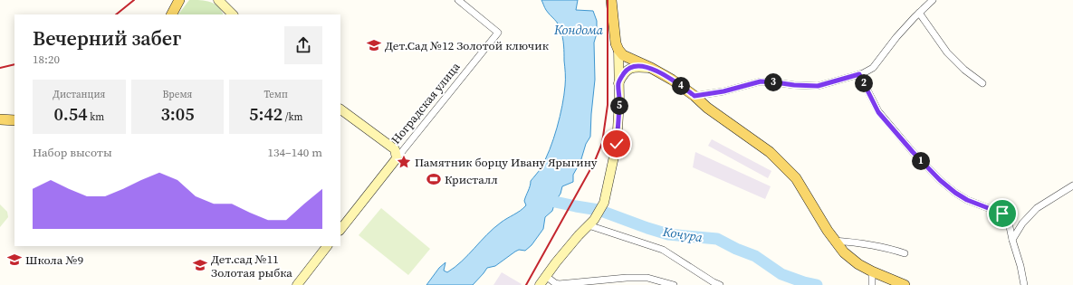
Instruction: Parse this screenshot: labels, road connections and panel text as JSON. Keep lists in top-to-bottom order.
{
  "streets": {
    "street": ["Ноградская улица"]
  },
  "water": ["Кондома", "Кочура"],
  "places": {
    "school or university": ["Дет.Сад №12 Золотой ключик", "Школа №9", "Дет.сад №11 Золотая рыбка"],
    "place": ["Памятник борцу Ивану Ярыгину"],
    "sports": ["Кристалл"]
  },
  "page": {
    "heading": ["Вечерний забег", "18:20"],
    "pins": [
      "3",
      "2",
      "4",
      "5",
      "1"
    ],
    "stats": [
      ["Дистанция", "0.54 km"],
      ["Время", "3:05"],
      ["Темп", "5:42 /km"]
    ],
    "chart": ["Набор высоты", "134–140 m"]
  }
}
